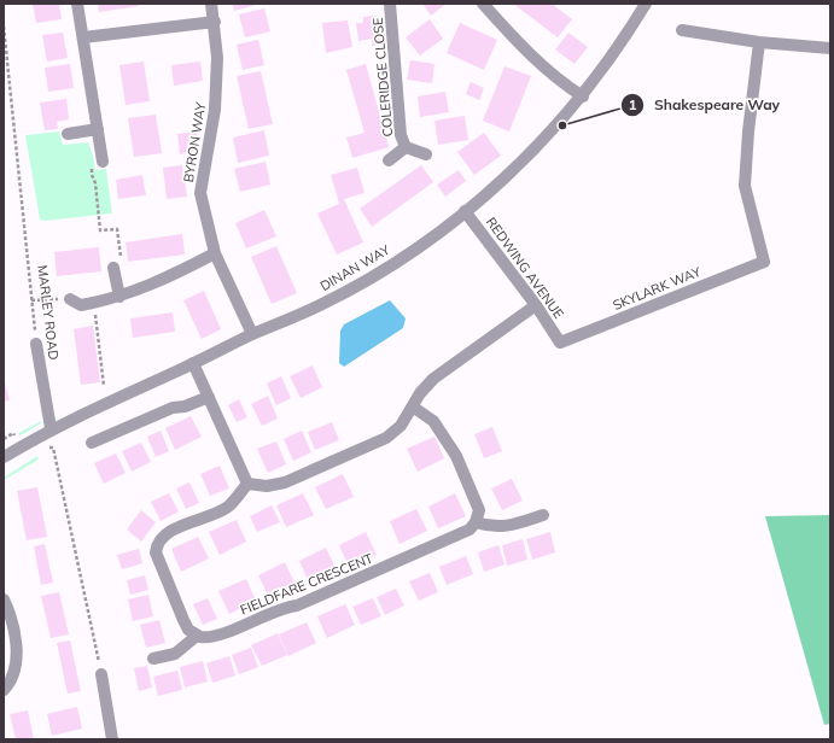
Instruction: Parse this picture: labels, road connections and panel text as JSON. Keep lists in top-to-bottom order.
{
  "streets": {
    "street": [
      "COLERIDGE CLOSE",
      "BYRON WAY",
      "DINAN WAY",
      "REDWING AVENUE",
      "SKYLARK WAY",
      "MARLEY ROAD",
      "FIELDFARE CRESCENT"
    ]
  },
  "crossings": [
    ["BYRON WAY", "DINAN WAY"],
    ["DINAN WAY", "REDWING AVENUE"],
    ["DINAN WAY", "MARLEY ROAD"],
    ["REDWING AVENUE", "SKYLARK WAY"]
  ],
  "places": ["Shakespeare Way"]
}
